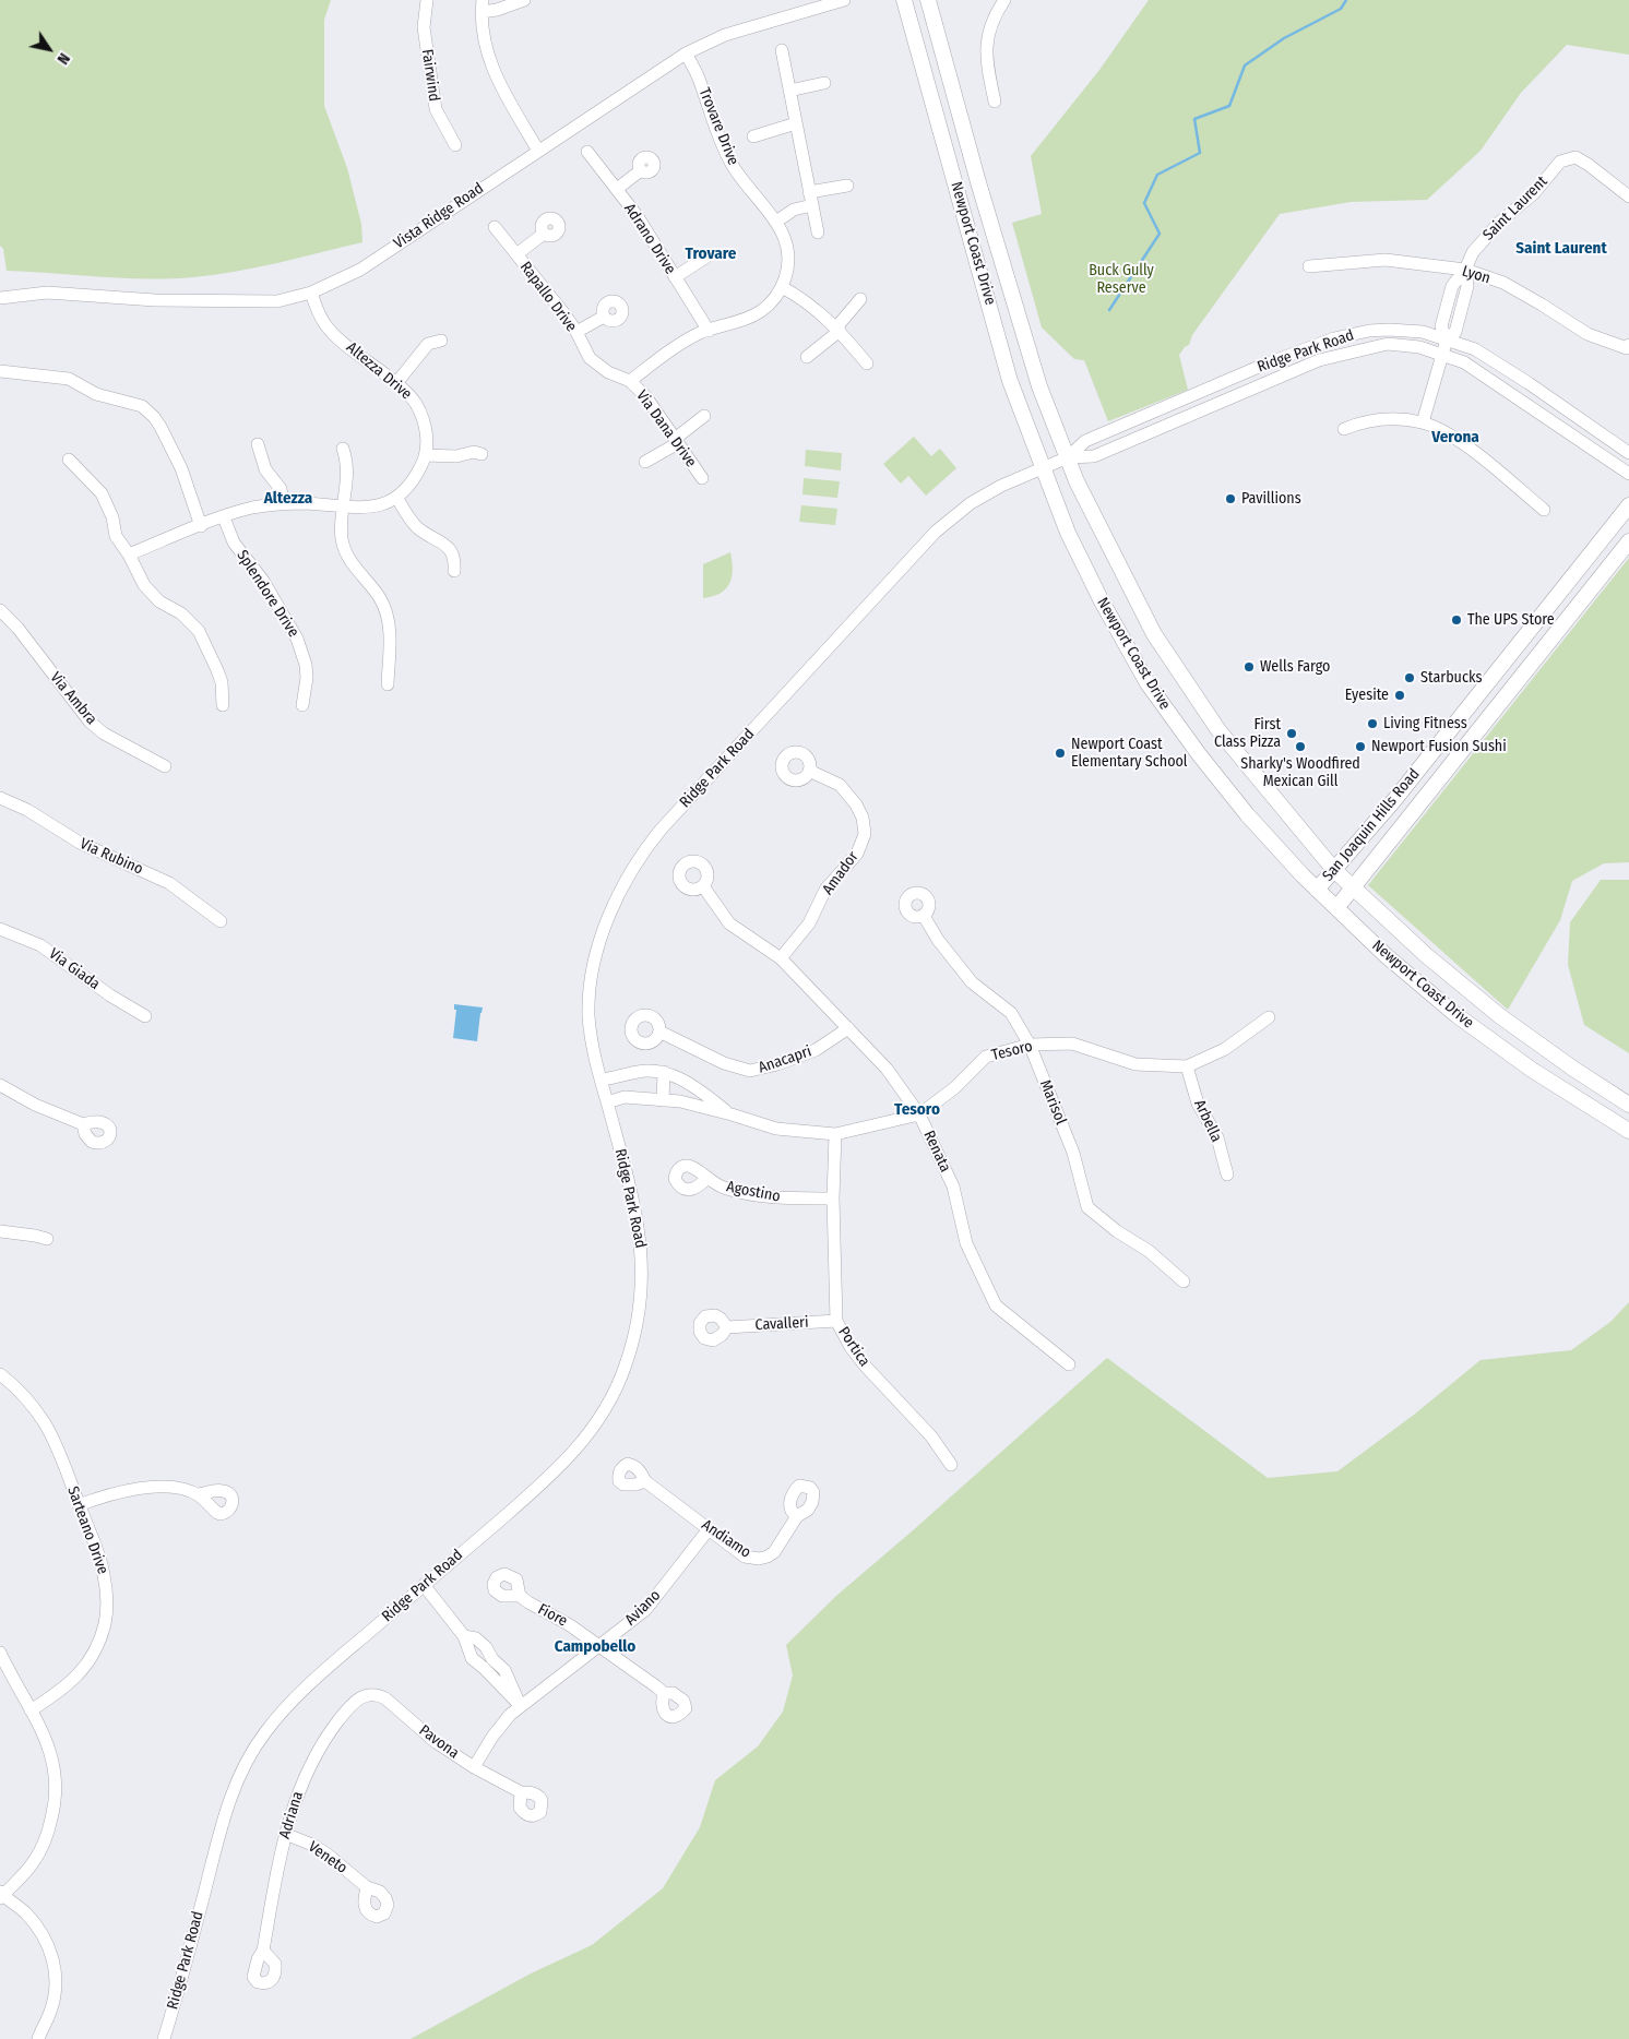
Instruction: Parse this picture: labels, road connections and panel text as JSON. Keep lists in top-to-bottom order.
{
  "streets": {
    "main road": ["Newport Coast Drive", "San Joaquin Hills Road"],
    "street": [
      "Fairwind",
      "Trovare Drive",
      "Saint Laurent",
      "Vista Ridge Road",
      "Adrano Drive",
      "Lyon",
      "Rapallo Drive",
      "Ridge Park Road",
      "Altezza Drive",
      "Via Dana Drive",
      "Splendore Drive",
      "Via Ambra",
      "Via Rubino",
      "Amador",
      "Via Giada",
      "Tesoro",
      "Anacapri",
      "Marisol",
      "Arbella",
      "Renata",
      "Agostino",
      "Cavalleri",
      "Portica",
      "Sarteano Drive",
      "Andiamo",
      "Aviano",
      "Fiore",
      "Pavona",
      "Adriana",
      "Veneto"
    ]
  },
  "crossings": [
    ["Trovare Drive", "Vista Ridge Road"],
    ["Saint Laurent", "Lyon"],
    ["Saint Laurent", "Ridge Park Road"],
    ["Vista Ridge Road", "Altezza Drive"],
    ["Newport Coast Drive", "Ridge Park Road"],
    ["Newport Coast Drive", "San Joaquin Hills Road"],
    ["Rapallo Drive", "Via Dana Drive"],
    ["Ridge Park Road", "Tesoro"],
    ["Altezza Drive", "Splendore Drive"],
    ["Amador", "Renata"],
    ["Tesoro", "Marisol"],
    ["Tesoro", "Arbella"],
    ["Tesoro", "Renata"],
    ["Tesoro", "Portica"],
    ["Anacapri", "Renata"],
    ["Agostino", "Portica"],
    ["Cavalleri", "Portica"],
    ["Andiamo", "Aviano"],
    ["Aviano", "Fiore"],
    ["Aviano", "Pavona"],
    ["Pavona", "Adriana"],
    ["Adriana", "Veneto"]
  ],
  "districts": [
    "Saint Laurent",
    "Trovare",
    "Verona",
    "Altezza",
    "Tesoro",
    "Campobello"
  ],
  "parks": ["Buck Gully Reserve"],
  "places": [
    "Pavillions",
    "The UPS Store",
    "Wells Fargo",
    "Starbucks",
    "Eyesite",
    "Living Fitness",
    "First Class Pizza",
    "Sharky's Woodfired Mexican Gill",
    "Newport Fusion Sushi",
    "Newport Coast Elementary School"
  ],
  "north": "bottom right"
}
